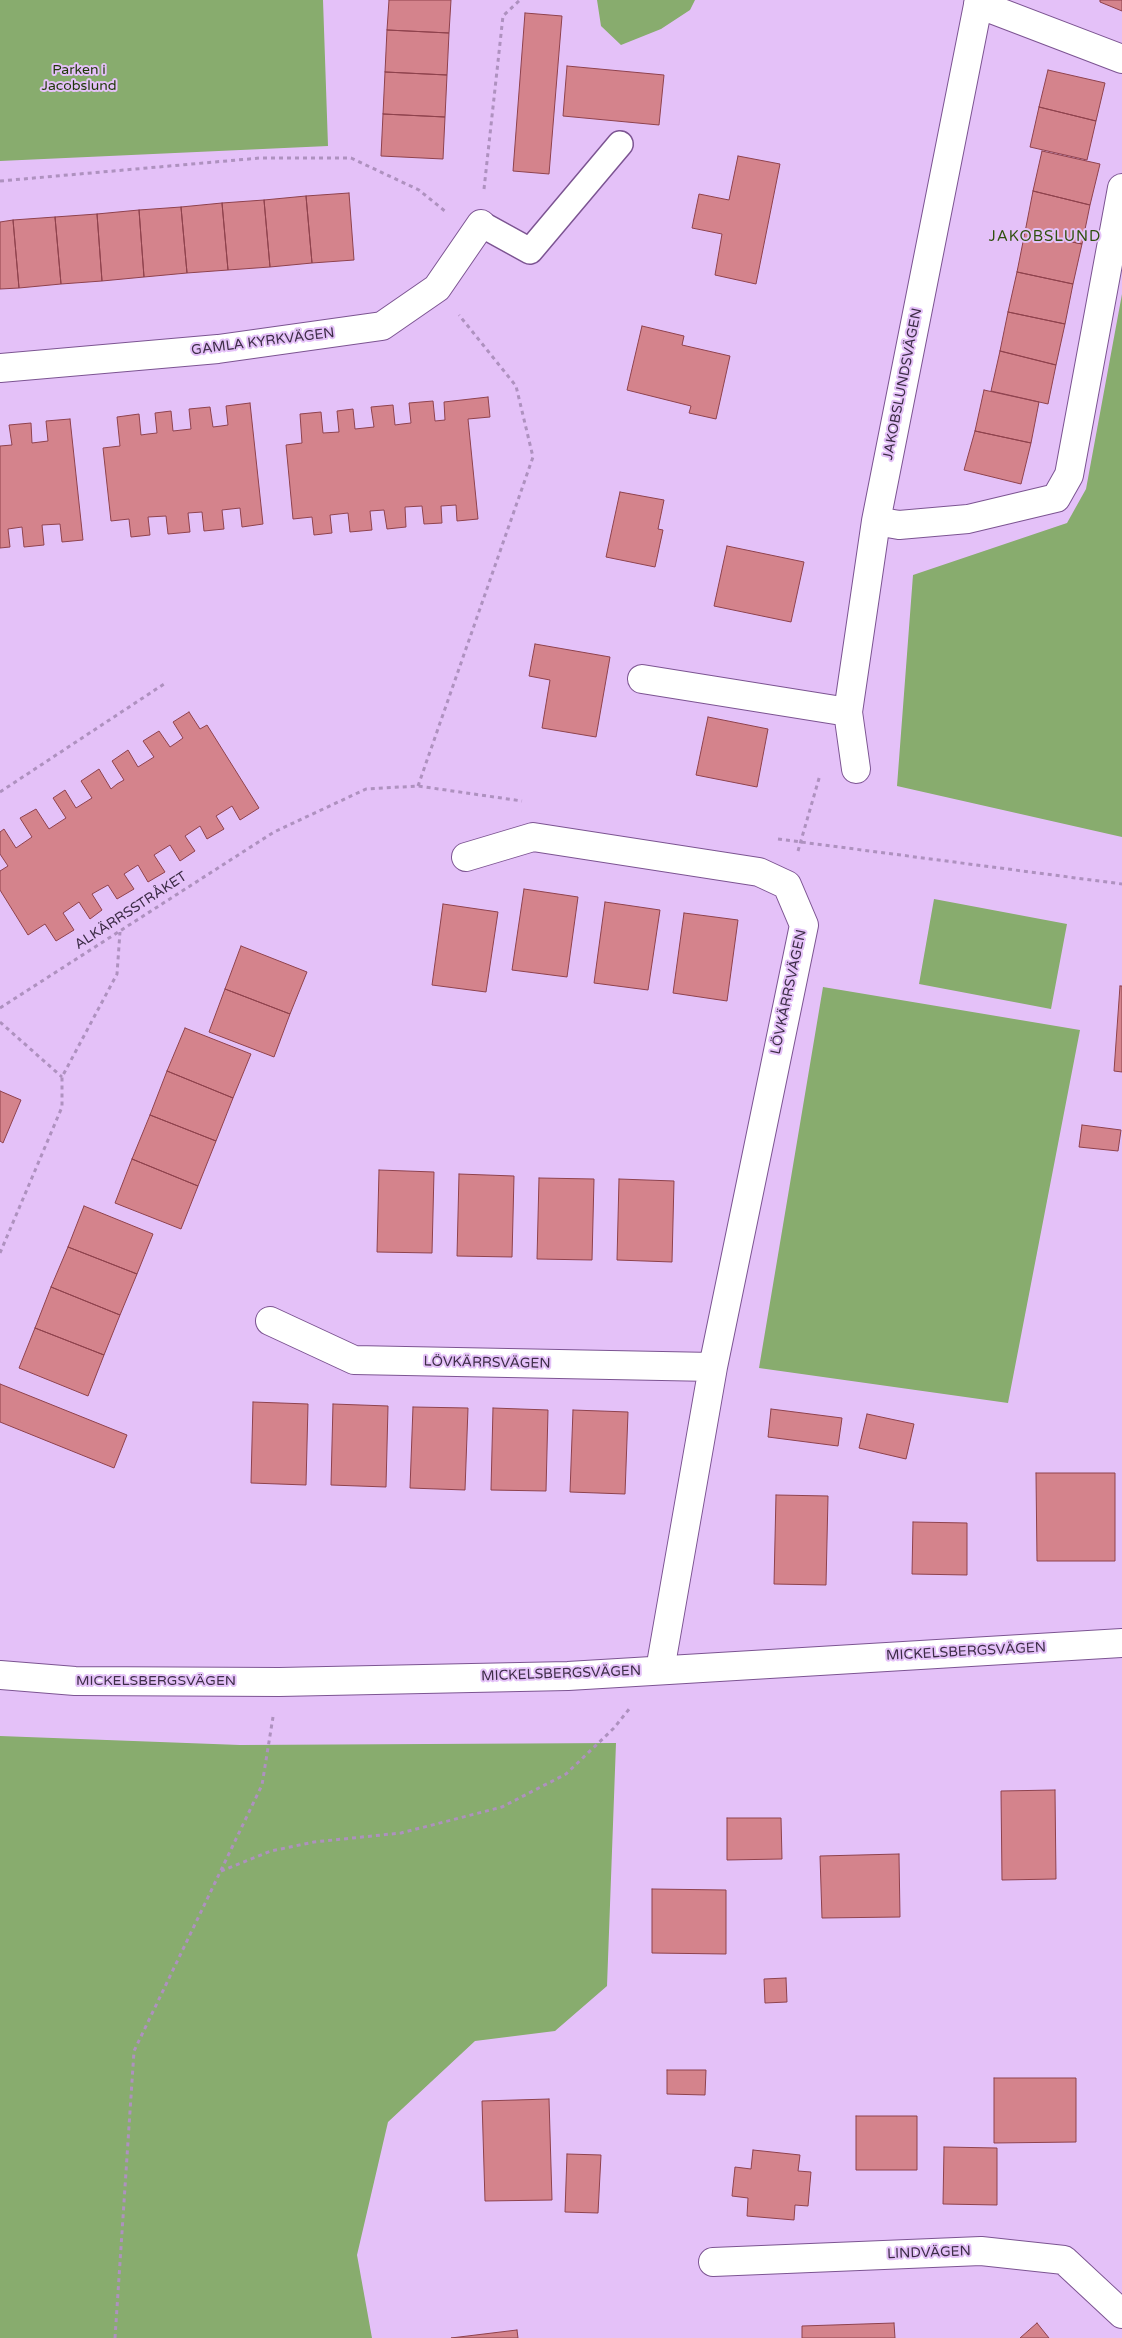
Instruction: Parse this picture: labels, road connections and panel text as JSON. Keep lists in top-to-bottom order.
{
  "streets": {
    "street": [
      "GAMLA KYRKVÄGEN",
      "JAKOBSLUNDSVÄGEN",
      "LÖVKÄRRSVÄGEN",
      "MICKELSBERGSVÄGEN",
      "LINDVÄGEN"
    ],
    "path": ["ALKÄRRSSTRÅKET"]
  },
  "crossings": [
    ["LÖVKÄRRSVÄGEN", "MICKELSBERGSVÄGEN"]
  ],
  "districts": ["JAKOBSLUND"],
  "parks": ["Parken i Jacobslund"]
}
